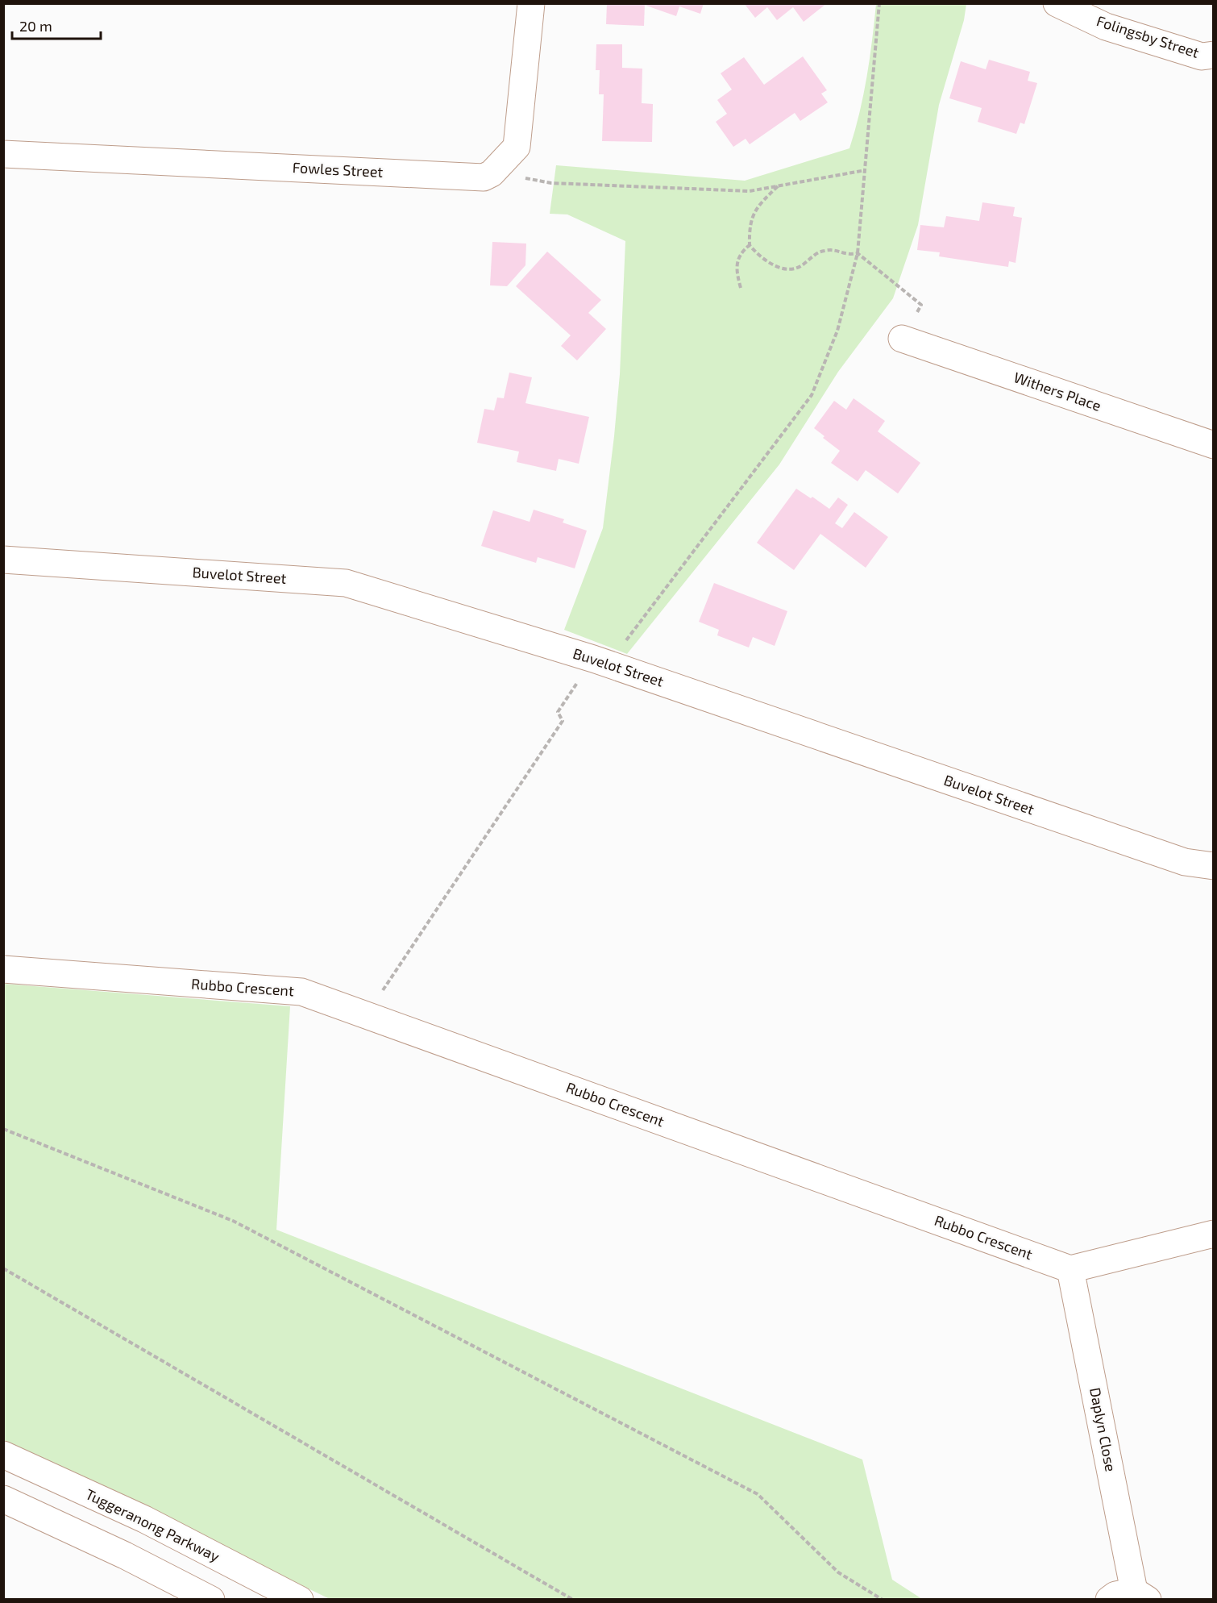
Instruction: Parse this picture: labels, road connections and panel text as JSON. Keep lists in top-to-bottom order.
{
  "streets": {
    "main road": [
      "Folingsby Street",
      "Fowles Street",
      "Withers Place",
      "Buvelot Street",
      "Rubbo Crescent",
      "Daplyn Close",
      "Tuggeranong Parkway"
    ]
  },
  "crossings": [
    ["Rubbo Crescent", "Daplyn Close"]
  ],
  "scale_bar": "20 m"
}
